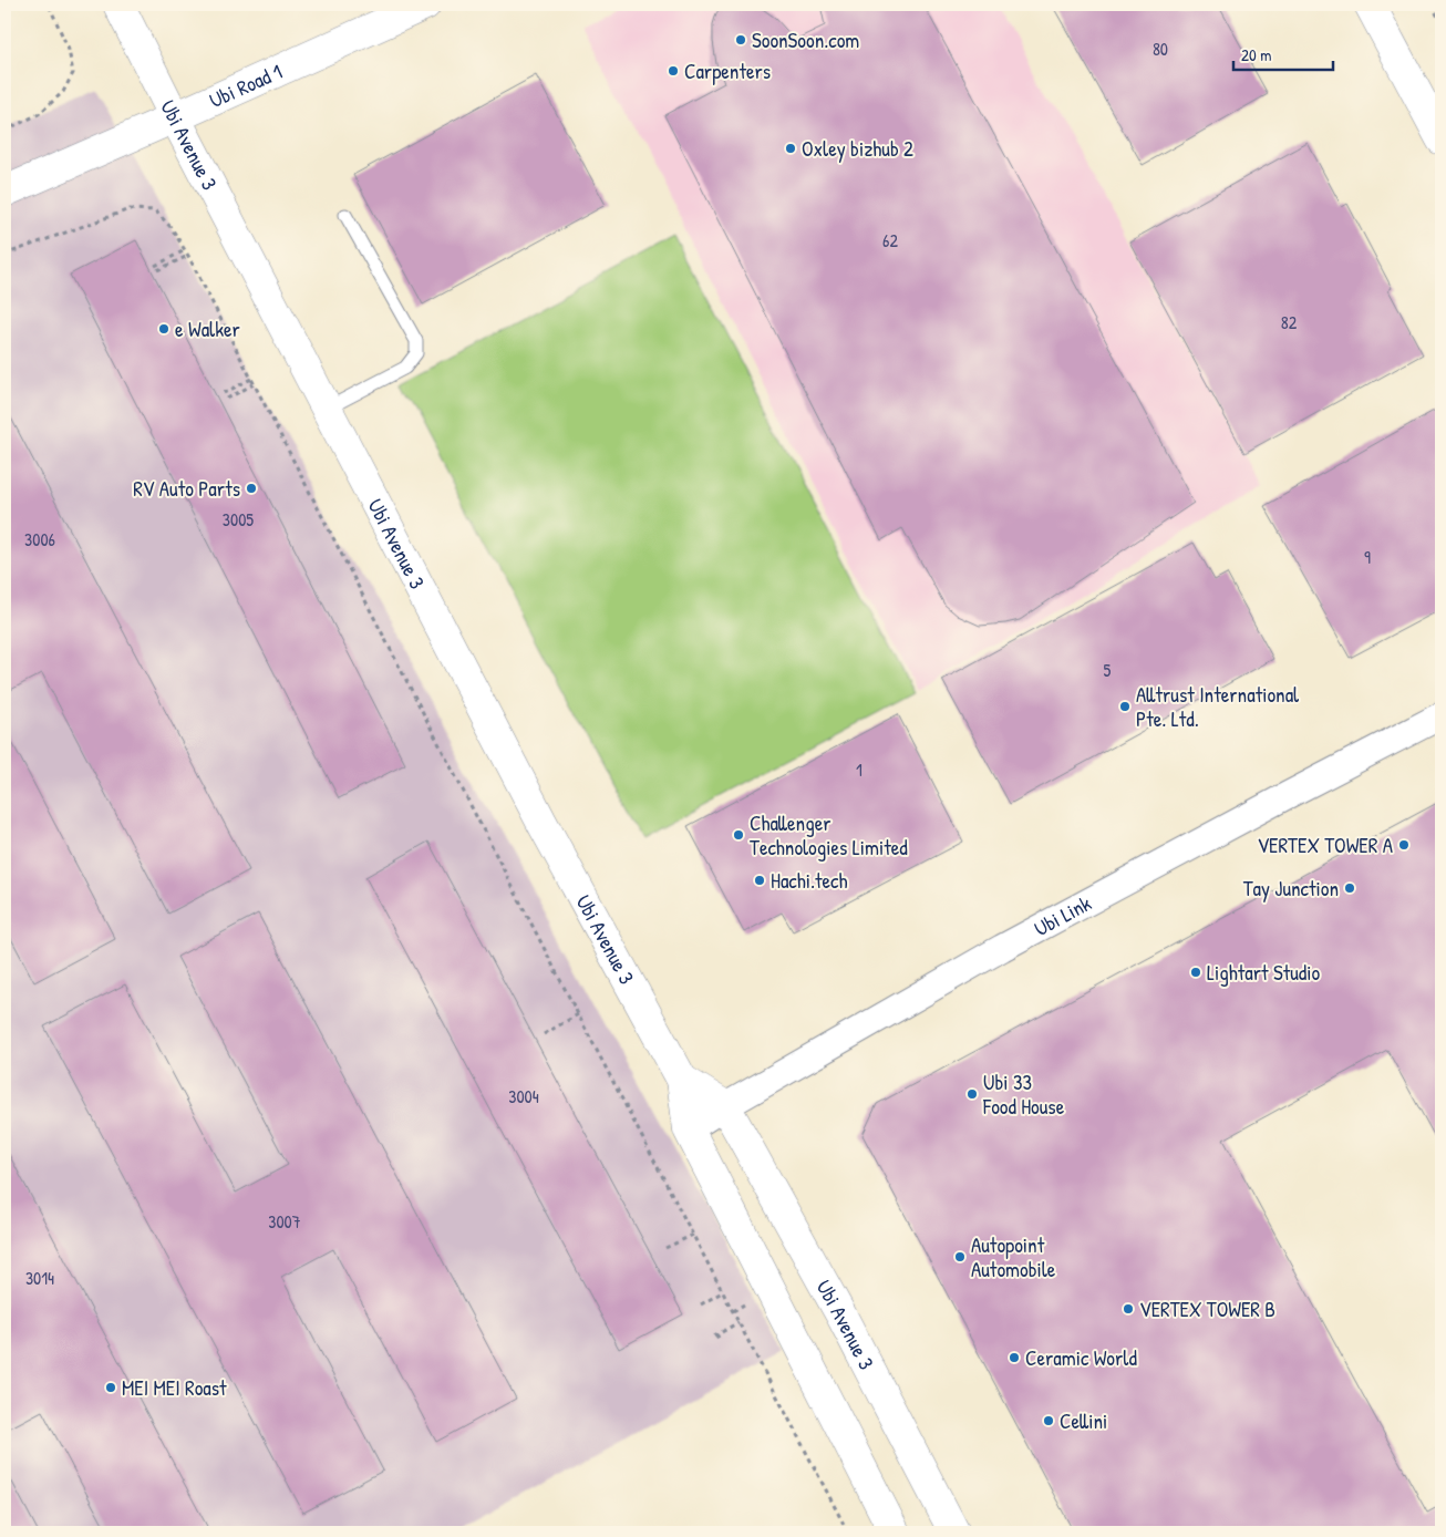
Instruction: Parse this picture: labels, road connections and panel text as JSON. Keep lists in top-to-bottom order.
{
  "streets": {
    "street": ["Ubi Road 1", "Ubi Avenue 3", "Ubi Link"]
  },
  "crossings": [
    ["Ubi Road 1", "Ubi Avenue 3"],
    ["Ubi Avenue 3", "Ubi Link"]
  ],
  "places": [
    "SoonSoon.com",
    "Carpenters",
    "Oxley bizhub 2",
    "e Walker",
    "RV Auto Parts",
    "Alltrust International Pte. Ltd.",
    "Challenger Technologies Limited",
    "VERTEX TOWER A",
    "Hachi.tech",
    "Tay Junction",
    "Lightart Studio",
    "Ubi 33 Food House",
    "Autopoint Automobile",
    "VERTEX TOWER B",
    "Ceramic World",
    "MEI MEI Roast",
    "Cellini"
  ],
  "house_numbers": [
    "80",
    "62",
    "82",
    "3005",
    "3006",
    "9",
    "5",
    "1",
    "3004",
    "3007",
    "3014"
  ],
  "scale_bar": "20 m"
}
